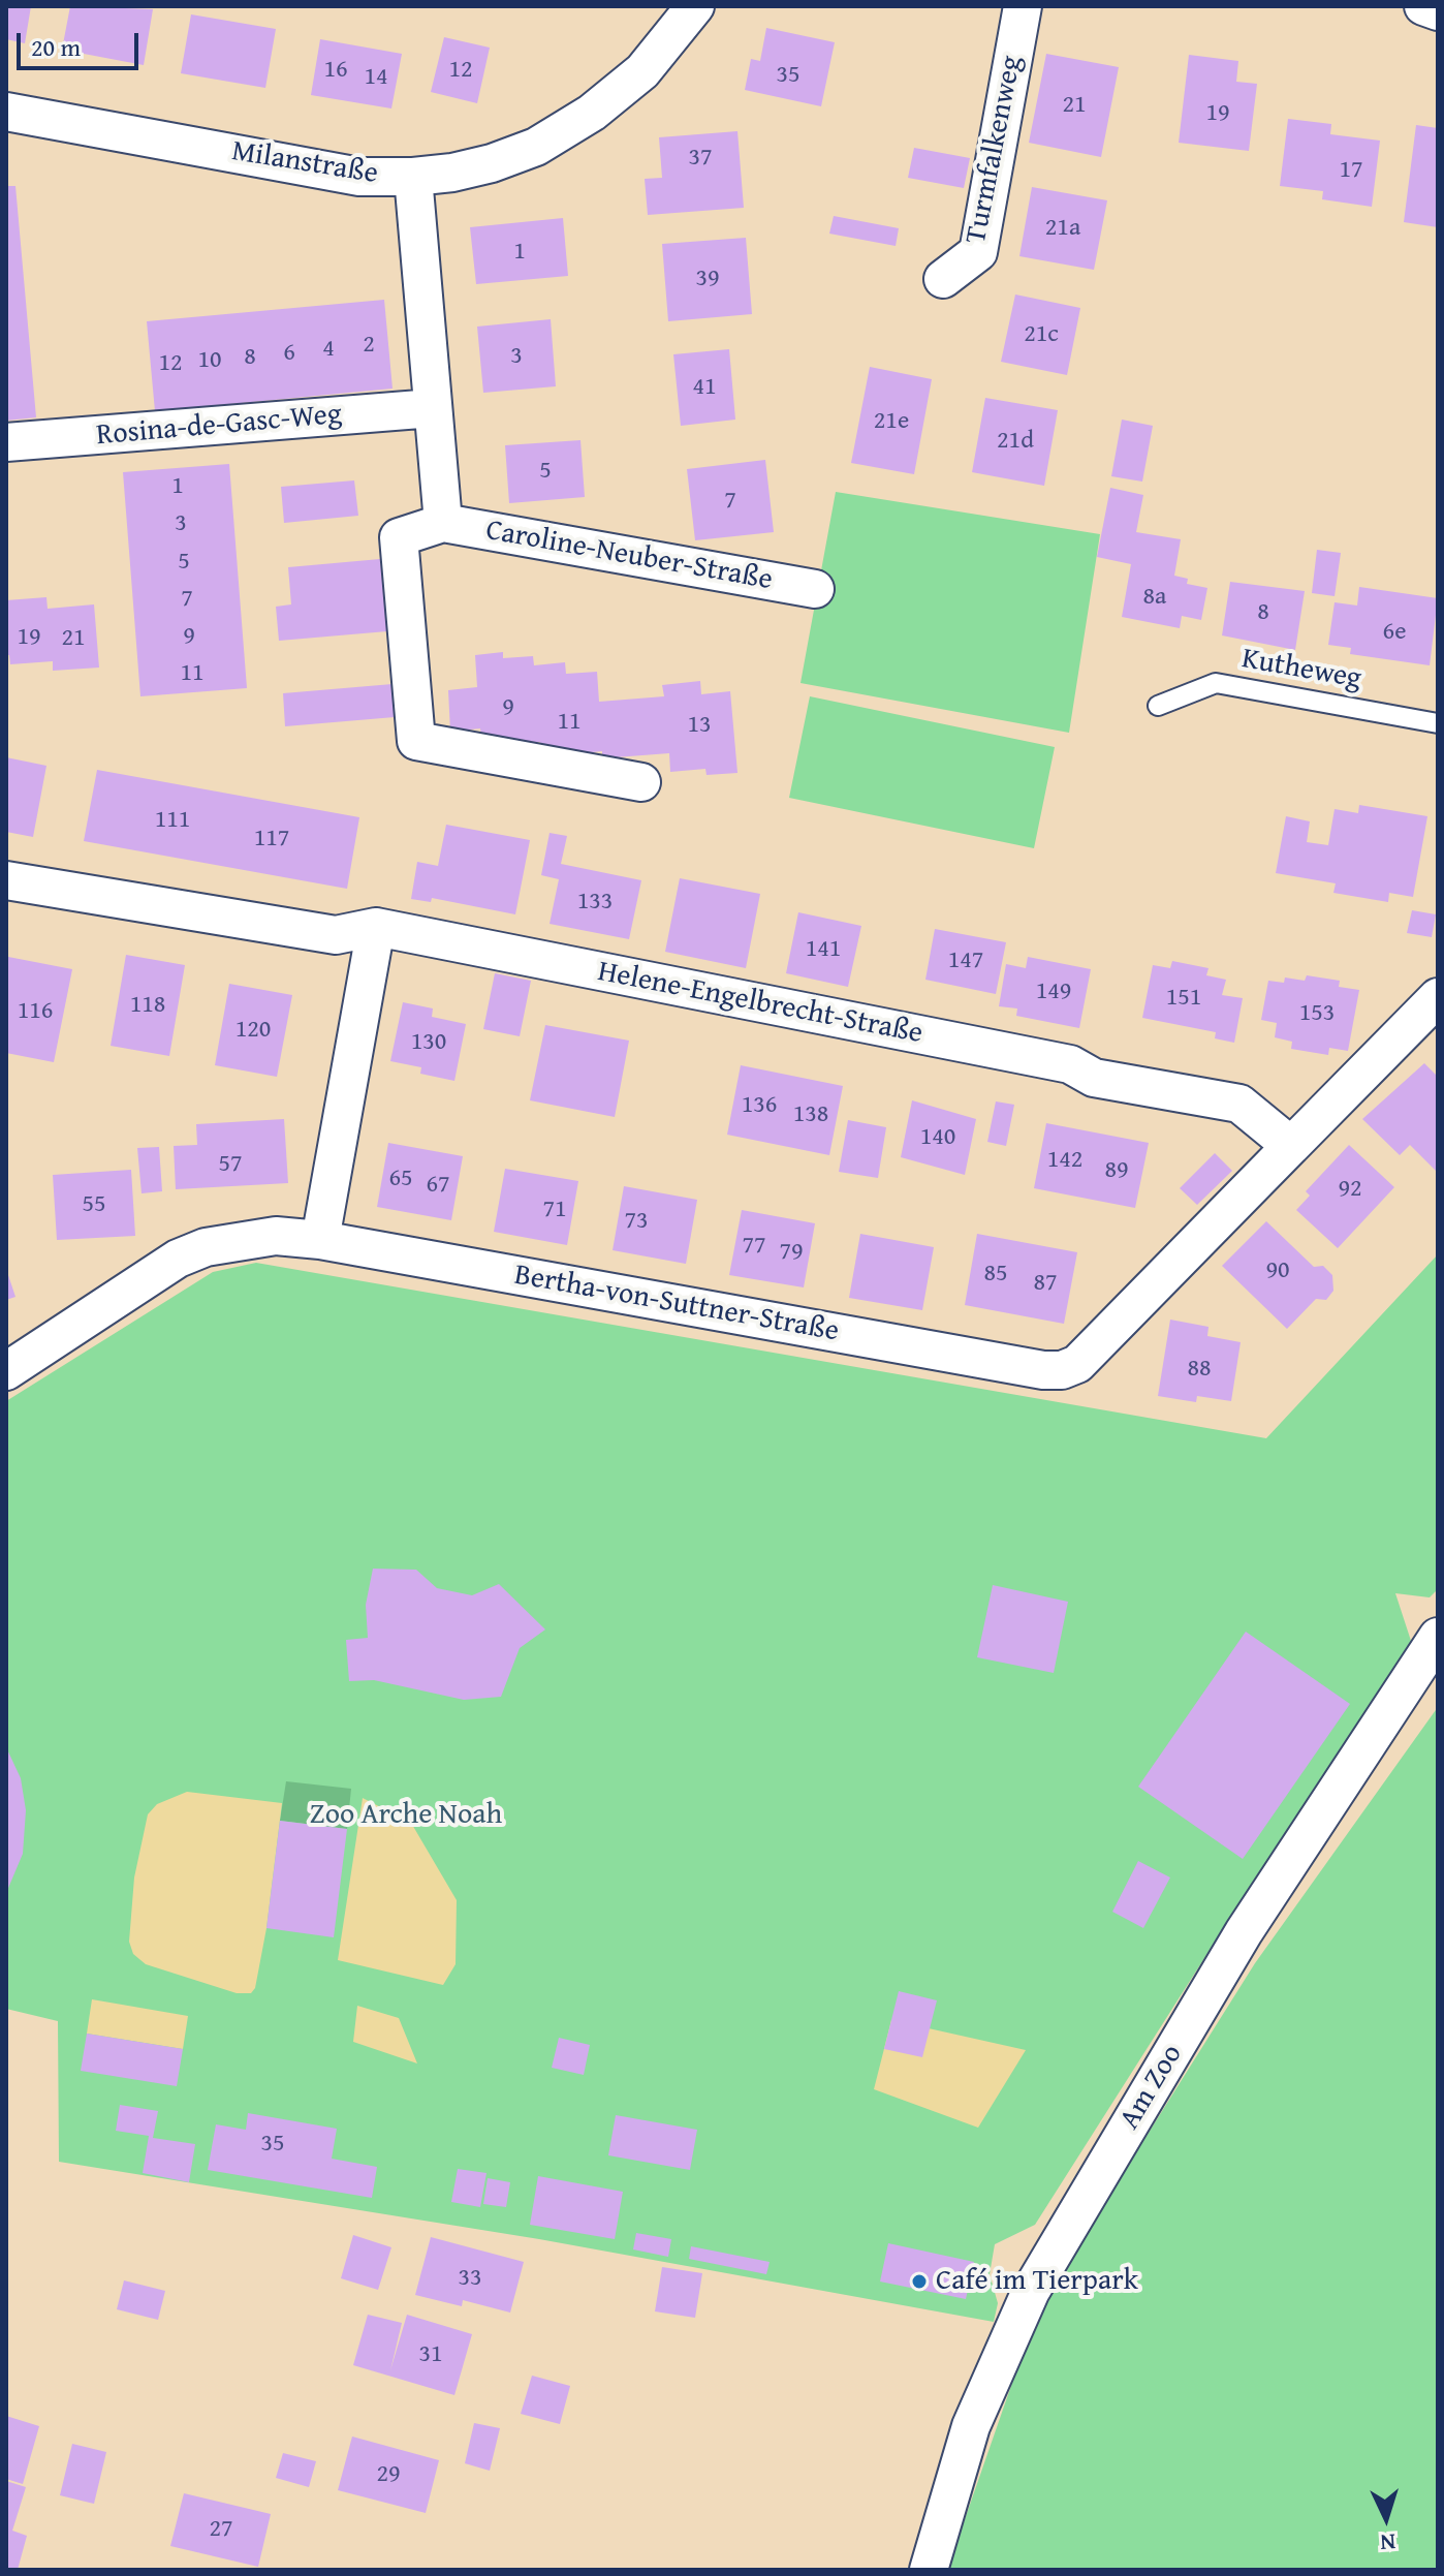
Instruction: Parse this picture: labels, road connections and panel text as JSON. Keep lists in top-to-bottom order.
{
  "streets": {
    "street": [
      "Turmfalkenweg",
      "Milanstraße",
      "Rosina-de-Gasc-Weg",
      "Caroline-Neuber-Straße",
      "Helene-Engelbrecht-Straße",
      "Bertha-von-Suttner-Straße",
      "Am Zoo"
    ],
    "lane": ["Kutheweg"]
  },
  "crossings": [
    ["Helene-Engelbrecht-Straße", "Bertha-von-Suttner-Straße"]
  ],
  "parks": ["Zoo Arche Noah"],
  "places": ["Café im Tierpark"],
  "house_numbers": [
    "16",
    "12",
    "35",
    "14",
    "21",
    "19",
    "37",
    "17",
    "21a",
    "1",
    "39",
    "21c",
    "2",
    "4",
    "6",
    "3",
    "8",
    "10",
    "12",
    "41",
    "21e",
    "21d",
    "5",
    "1",
    "7",
    "3",
    "5",
    "8a",
    "7",
    "8",
    "6e",
    "9",
    "19",
    "21",
    "11",
    "9",
    "11",
    "13",
    "111",
    "117",
    "133",
    "141",
    "147",
    "149",
    "151",
    "118",
    "116",
    "153",
    "120",
    "130",
    "136",
    "138",
    "140",
    "142",
    "57",
    "89",
    "65",
    "67",
    "92",
    "55",
    "71",
    "73",
    "77",
    "79",
    "90",
    "85",
    "87",
    "88",
    "35",
    "33",
    "31",
    "29",
    "27"
  ],
  "scale_bar": "20 m",
  "north": "bottom"
}
